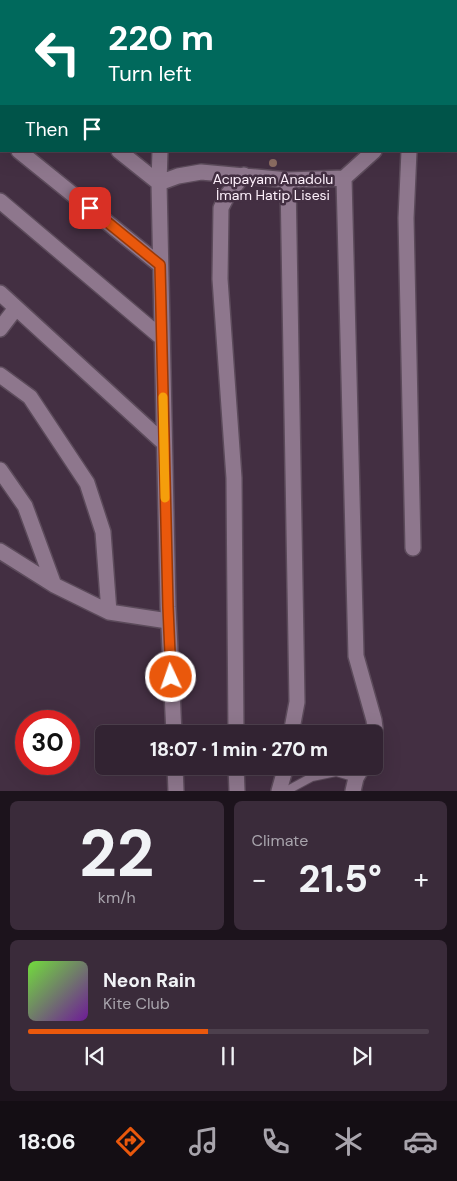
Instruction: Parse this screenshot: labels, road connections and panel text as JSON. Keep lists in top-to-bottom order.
{
  "places": ["Acıpayam Anadolu İmam Hatip Lisesi"],
  "page": {
    "turn": ["220 m", "Turn left"],
    "then": "Then",
    "limit": "30",
    "trip": "18:07 · 1 min · 270 m",
    "tile": [
      ["22", "km/h"],
      "Climate"
    ],
    "heat": ["−", "21.5°", "+"],
    "song": ["Neon Rain", "Kite Club"],
    "tabs": "18:06"
  }
}
